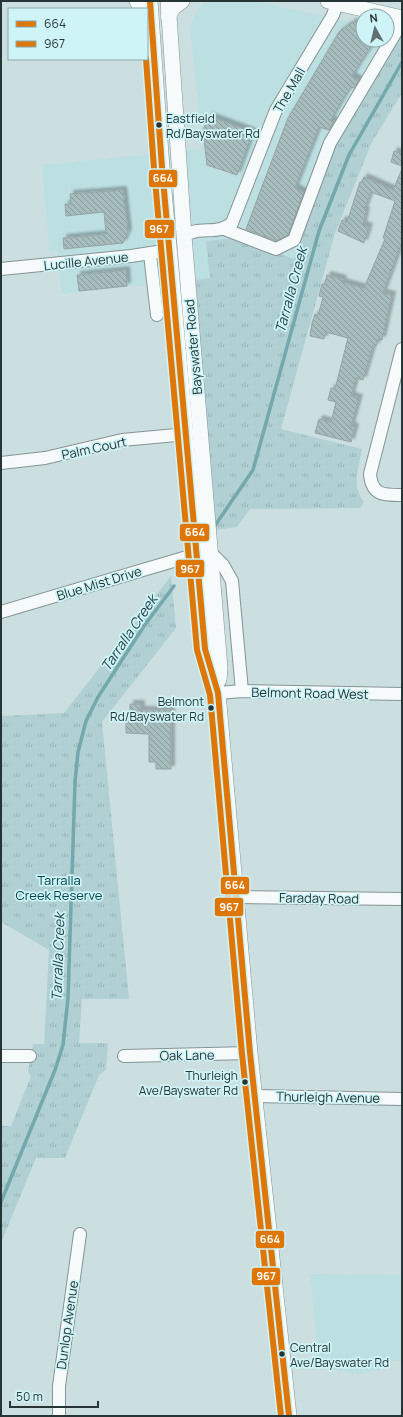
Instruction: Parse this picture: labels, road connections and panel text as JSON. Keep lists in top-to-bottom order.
{
  "streets": {
    "main road": ["Bayswater Road"],
    "street": [
      "The Mall",
      "Lucille Avenue",
      "Palm Court",
      "Blue Mist Drive",
      "Belmont Road West",
      "Faraday Road",
      "Oak Lane",
      "Thurleigh Avenue",
      "Dunlop Avenue"
    ]
  },
  "crossings": [
    ["Lucille Avenue", "Bayswater Road"],
    ["Bayswater Road", "Palm Court"],
    ["Bayswater Road", "Blue Mist Drive"],
    ["Bayswater Road", "Belmont Road West"],
    ["Bayswater Road", "Faraday Road"],
    ["Bayswater Road", "Oak Lane"],
    ["Bayswater Road", "Thurleigh Avenue"]
  ],
  "water": ["Tarralla Creek"],
  "parks": ["Tarralla Creek Reserve"],
  "places": [
    "Eastfield Rd/Bayswater Rd",
    "Belmont Rd/Bayswater Rd",
    "Thurleigh Ave/Bayswater Rd",
    "Central Ave/Bayswater Rd"
  ],
  "lines": ["transit line 664", "transit line 967"],
  "legend": ["664", "967"],
  "scale_bar": "50 m",
  "north": "top"
}
